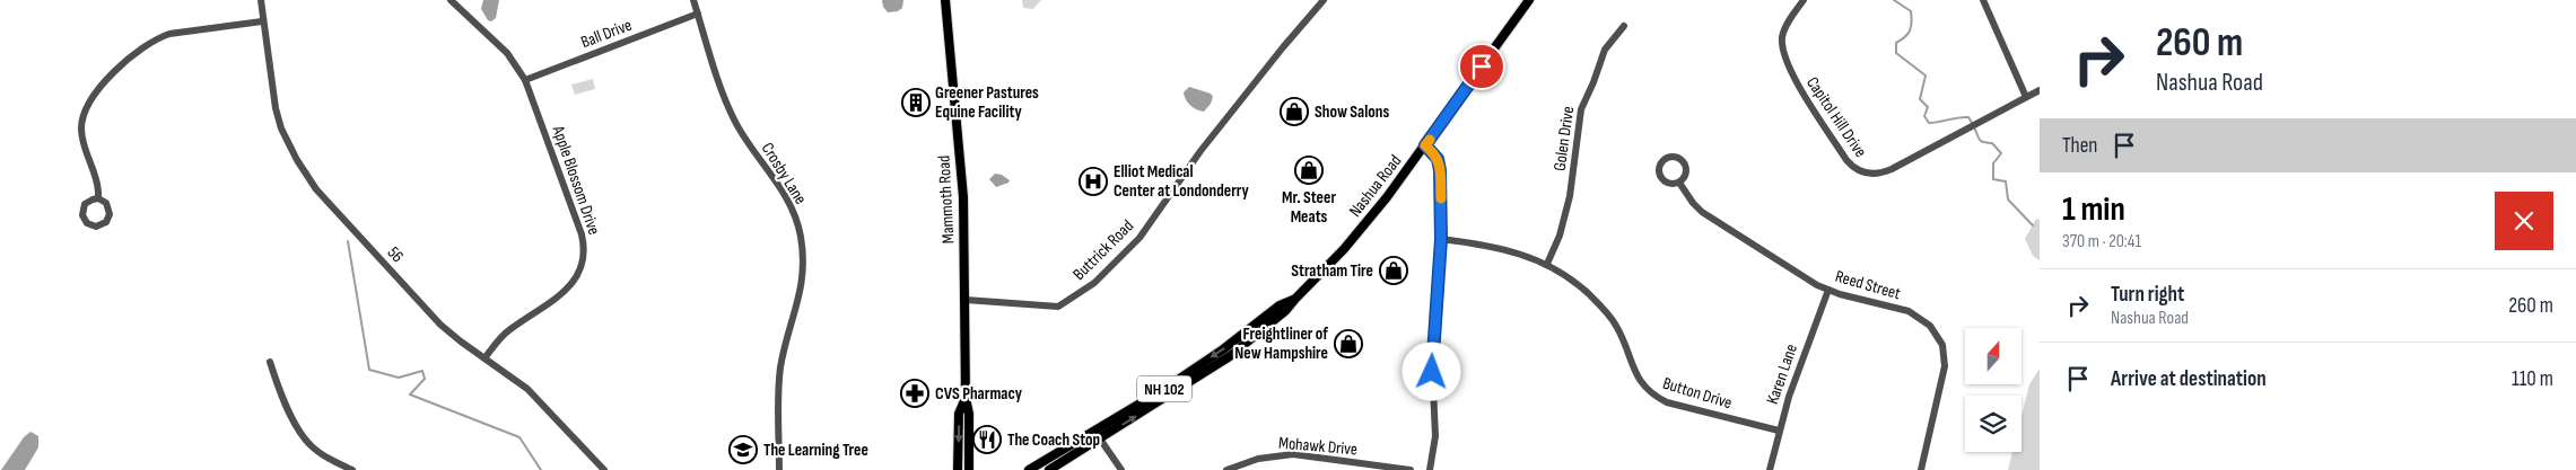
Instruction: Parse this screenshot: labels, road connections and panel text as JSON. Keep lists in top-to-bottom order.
{
  "streets": {
    "main road": ["Nashua Road", "Mammoth Road", "NH 102"],
    "street": [
      "Ball Drive",
      "Capitol Hill Drive",
      "Golen Drive",
      "Crosby Lane",
      "Apple Blossom Drive",
      "Buttrick Road",
      "56",
      "Reed Street",
      "Karen Lane",
      "Button Drive",
      "Mohawk Drive"
    ]
  },
  "crossings": [
    ["Ball Drive", "Crosby Lane"],
    ["Ball Drive", "Apple Blossom Drive"],
    ["Golen Drive", "Button Drive"],
    ["Apple Blossom Drive", "56"],
    ["Mammoth Road", "Buttrick Road"],
    ["Reed Street", "Karen Lane"],
    ["Karen Lane", "Button Drive"]
  ],
  "places": {
    "building": ["Greener Pastures Equine Facility"],
    "shop": [
      "Show Salons",
      "Mr. Steer Meats",
      "Stratham Tire",
      "Freightliner of New Hampshire"
    ],
    "hospital": ["Elliot Medical Center at Londonderry"],
    "pharmacy": ["CVS Pharmacy"],
    "restaurant": ["The Coach Stop"],
    "school or university": ["The Learning Tree"]
  },
  "north": "top",
  "page": {
    "turn": ["260 m", "Nashua Road"],
    "then": "Then",
    "heading": ["1 min", "370 m · 20:41"],
    "list": [
      {
        "name": "Turn right",
        "note": "Nashua Road",
        "value": "260 m"
      },
      {
        "name": "Arrive at destination",
        "value": "110 m"
      }
    ]
  }
}
